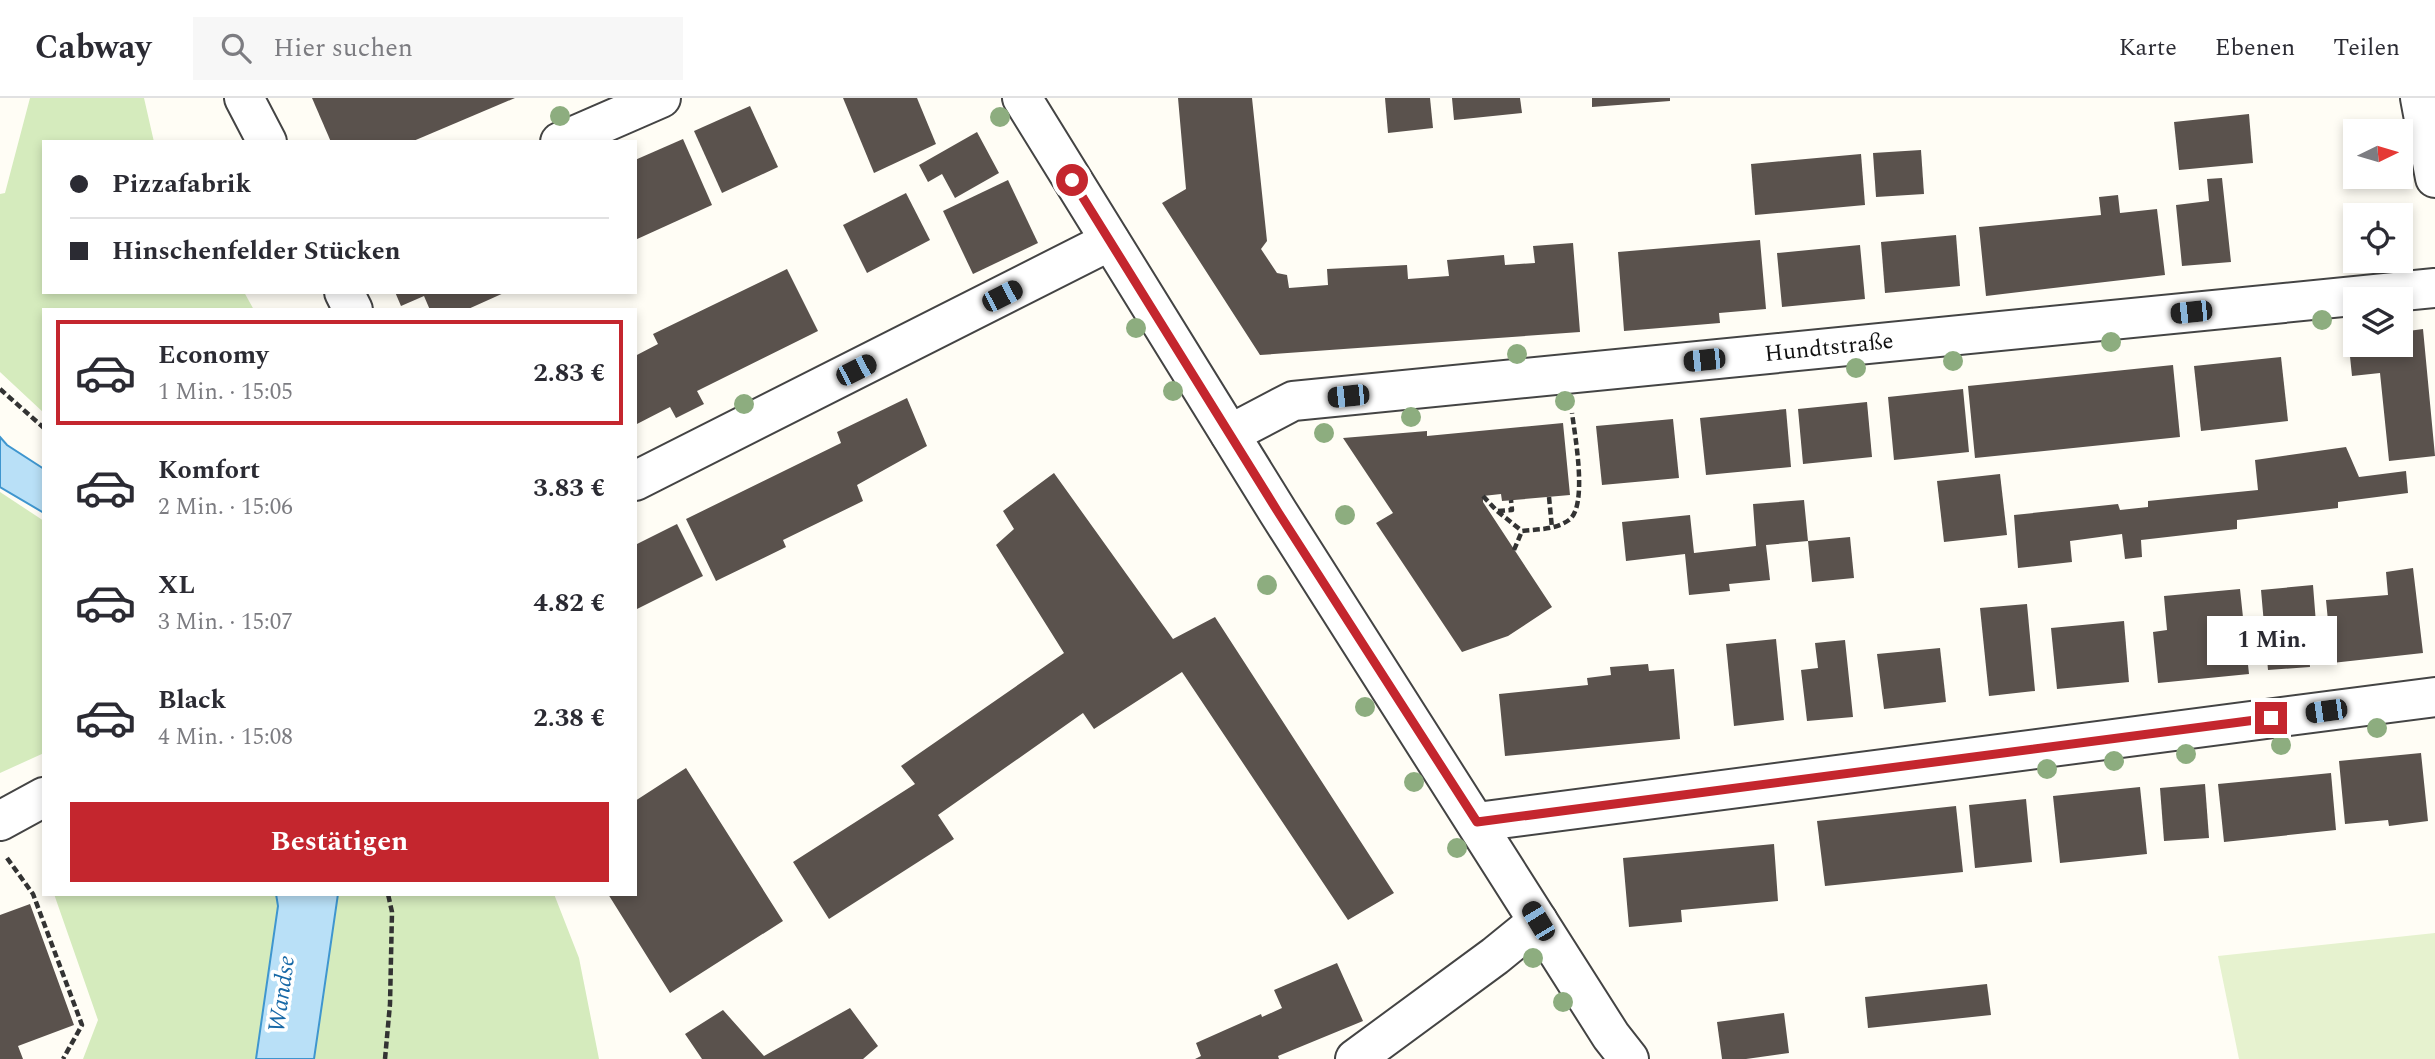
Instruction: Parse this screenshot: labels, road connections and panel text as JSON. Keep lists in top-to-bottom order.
{
  "streets": {
    "street": ["Hundtstraße"]
  },
  "water": ["Wandse"],
  "north": "right",
  "page": {
    "header": "Cabway",
    "search": "Hier suchen",
    "nav": ["Karte", "Ebenen", "Teilen"],
    "banner": ["Pizzafabrik", "Hinschenfelder Stücken"],
    "list": [
      {
        "name": "Economy",
        "note": "1 Min. · 15:05",
        "value": "2.83 €"
      },
      {
        "name": "Komfort",
        "note": "2 Min. · 15:06",
        "value": "3.83 €"
      },
      {
        "name": "XL",
        "note": "3 Min. · 15:07",
        "value": "4.82 €"
      },
      {
        "name": "Black",
        "note": "4 Min. · 15:08",
        "value": "2.38 €"
      }
    ],
    "bubble": "1 Min.",
    "buttons": "Bestätigen"
  }
}
